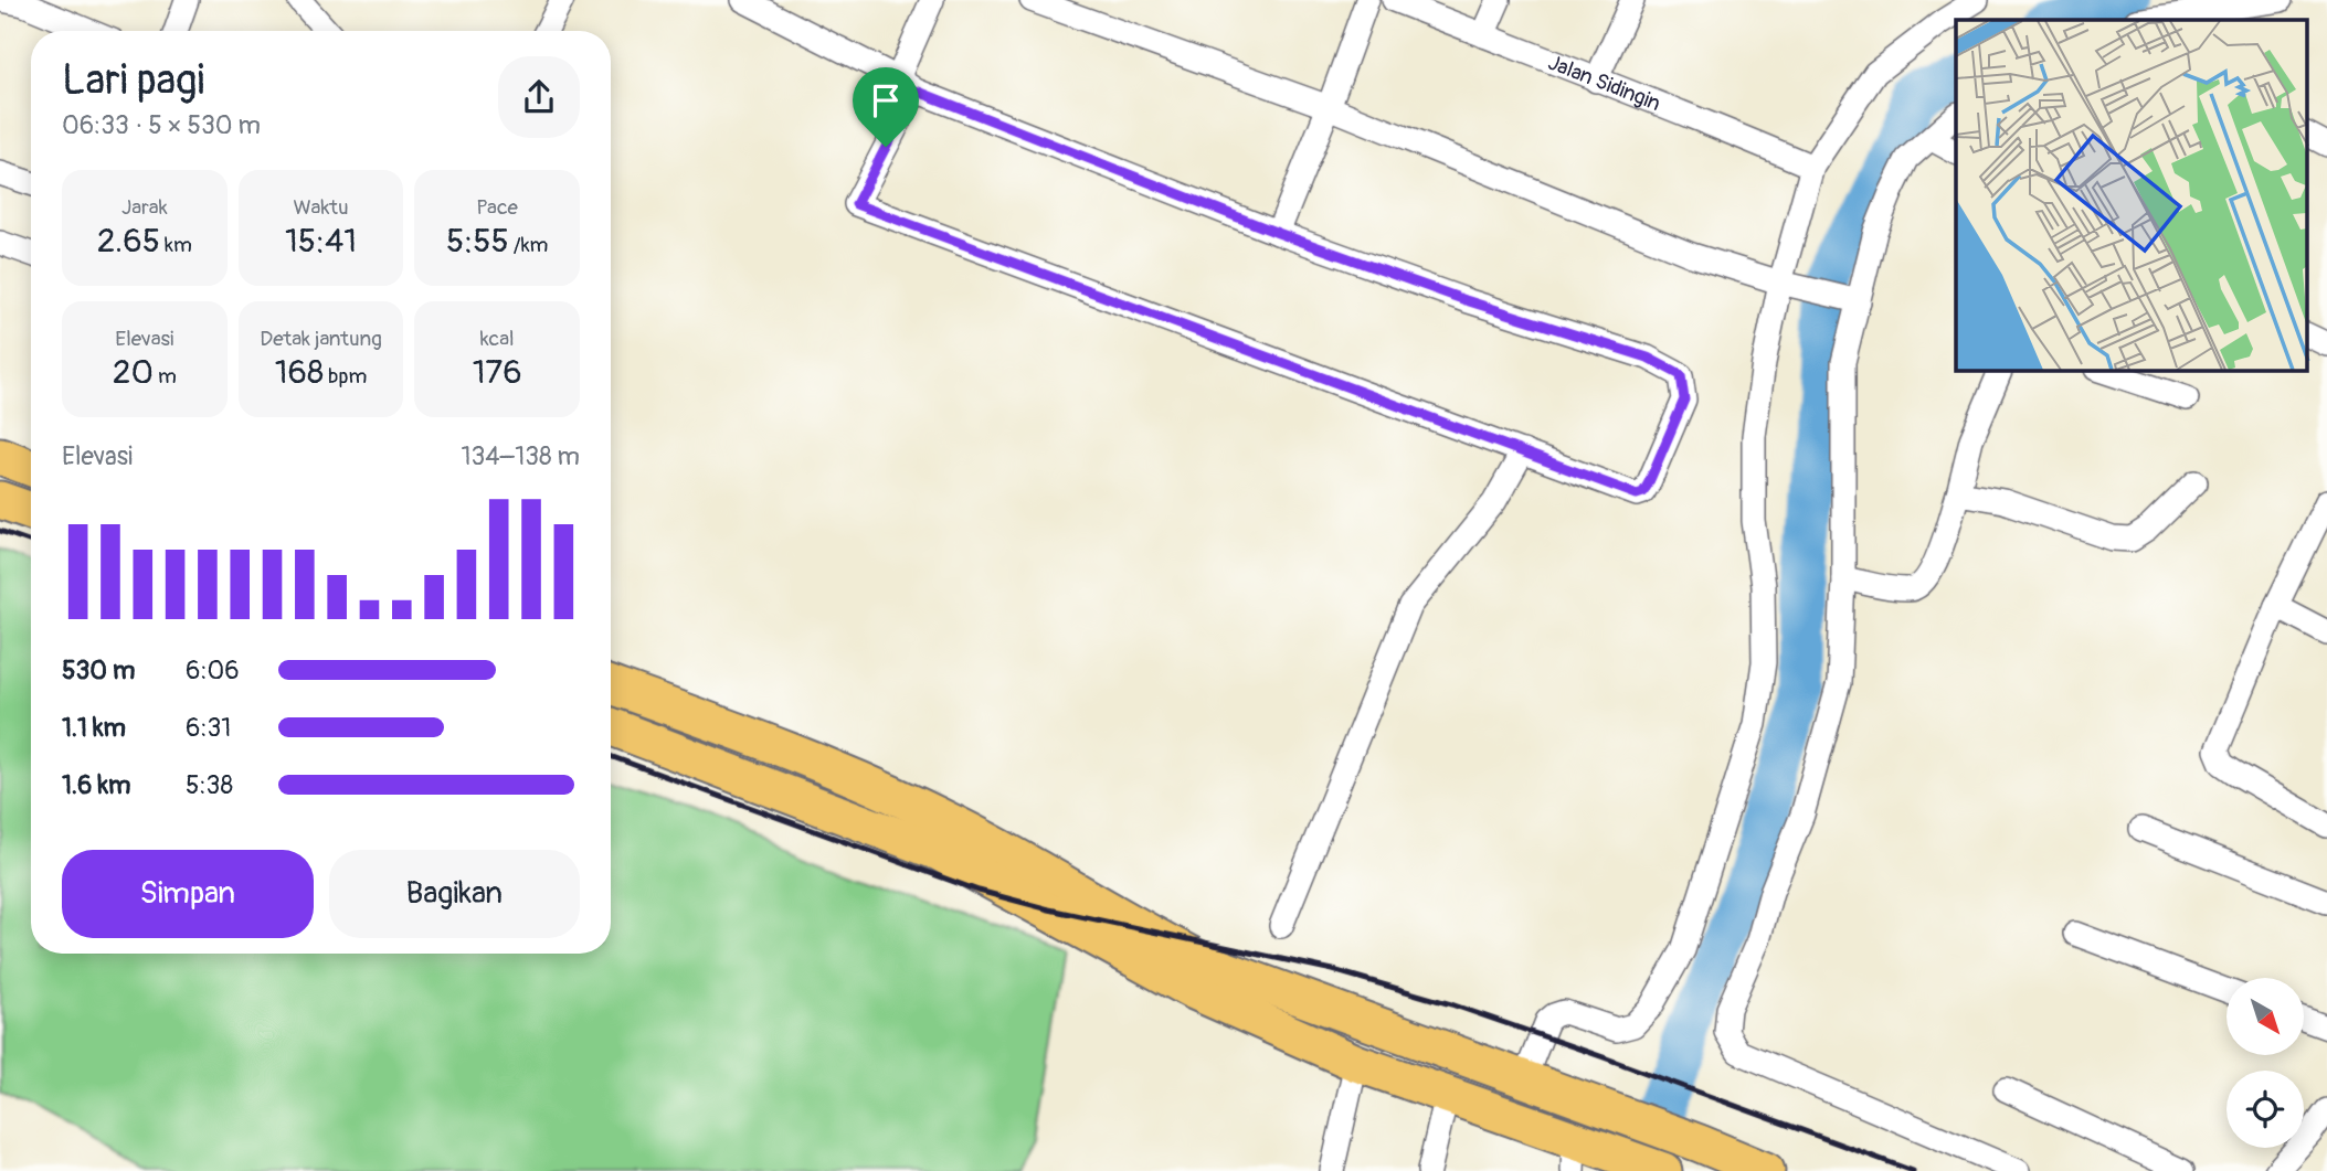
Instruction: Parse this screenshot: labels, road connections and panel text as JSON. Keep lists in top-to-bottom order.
{
  "streets": {
    "street": ["Jalan Sidingin"]
  },
  "north": "bottom right",
  "page": {
    "heading": ["Lari pagi", "06:33 · 5 × 530 m"],
    "stats": [
      ["Jarak", "2.65 km"],
      ["Waktu", "15:41"],
      ["Pace", "5:55 /km"],
      ["Elevasi", "20 m"],
      ["Detak jantung", "168 bpm"],
      ["kcal", "176"]
    ],
    "chart": ["Elevasi", "134–138 m"],
    "list": [
      {
        "name": "530 m",
        "note": "6:06"
      },
      {
        "name": "1.1 km",
        "note": "6:31"
      },
      {
        "name": "1.6 km",
        "note": "5:38"
      }
    ],
    "buttons": ["Simpan", "Bagikan"]
  }
}
